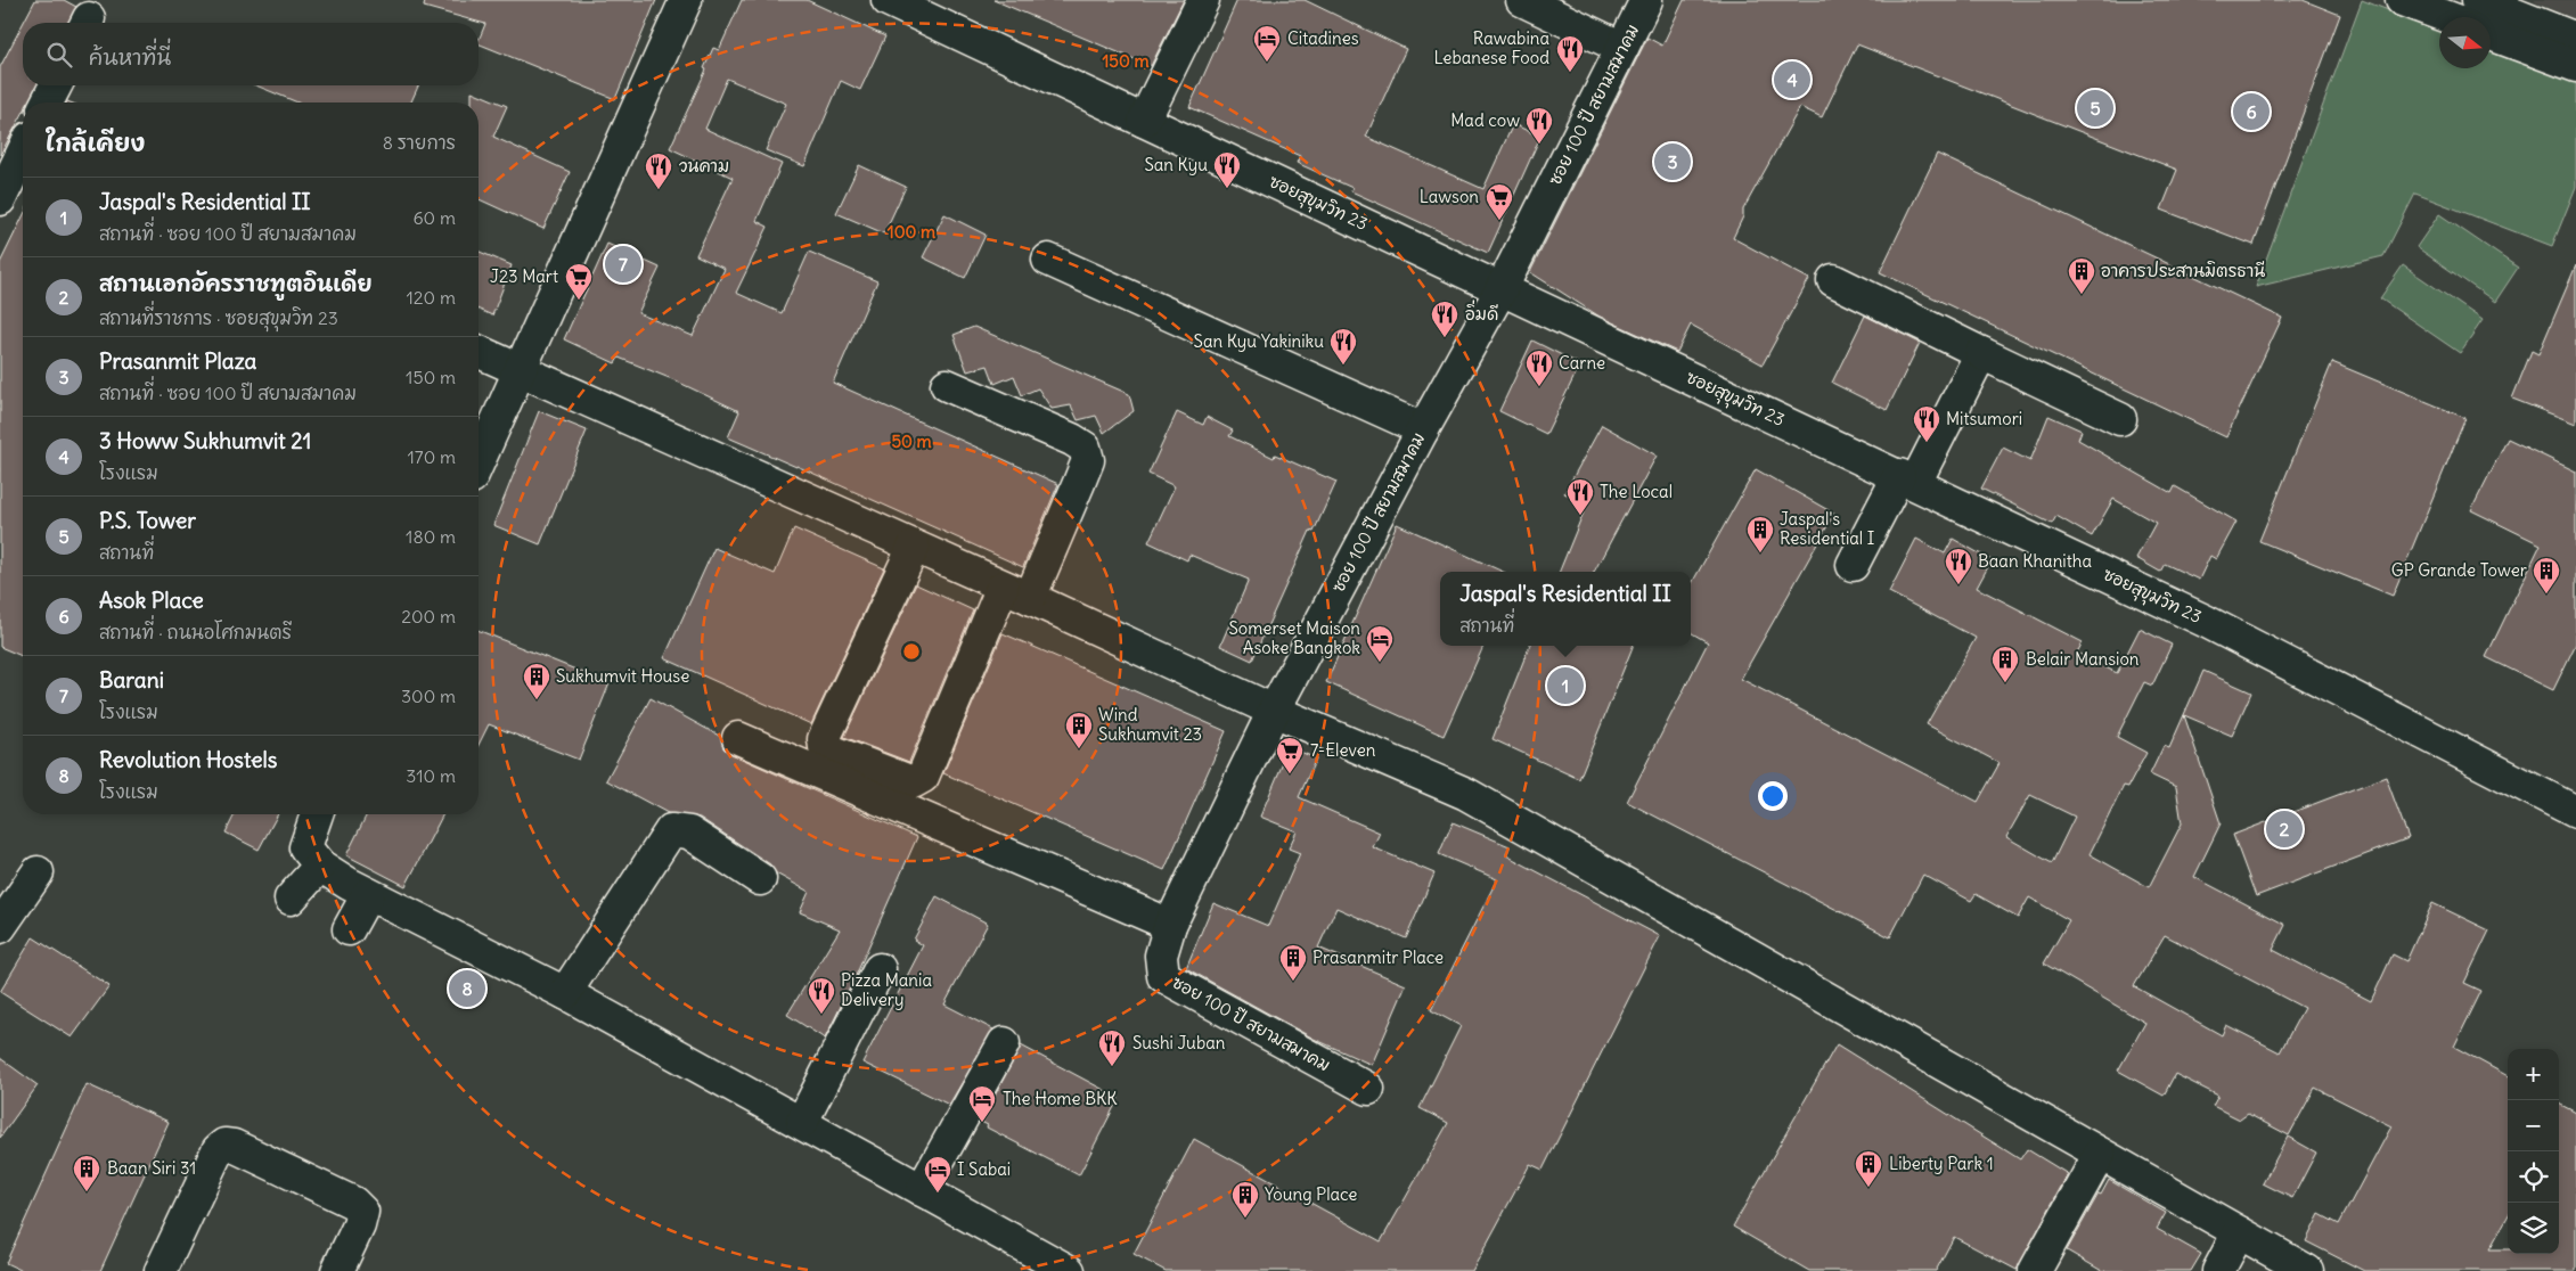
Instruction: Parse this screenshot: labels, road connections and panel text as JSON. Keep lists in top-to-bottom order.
{
  "streets": {
    "street": ["ซอย 100 ปี สยามสมาคม", "ซอยสุขุมวิท 23"]
  },
  "crossings": [
    ["ซอย 100 ปี สยามสมาคม", "ซอยสุขุมวิท 23"]
  ],
  "places": {
    "hotel": [
      "Citadines",
      "Somerset Maison Asoke Bangkok",
      "The Home BKK",
      "I Sabai"
    ],
    "restaurant": [
      "Rawabina Lebanese Food",
      "Mad cow",
      "San Kyu",
      "วนคาม",
      "อิ่มดี",
      "San Kyu Yakiniku",
      "Carne",
      "Mitsumori",
      "The Local",
      "Baan Khanitha",
      "Pizza Mania Delivery",
      "Sushi Juban"
    ],
    "supermarket": ["Lawson", "J23 Mart", "7-Eleven"],
    "building": [
      "อาคารประสานมิตรธานี",
      "Jaspal's Residential I",
      "GP Grande Tower",
      "Belair Mansion",
      "Sukhumvit House",
      "Wind Sukhumvit 23",
      "Prasanmitr Place",
      "Liberty Park 1",
      "Baan Siri 31",
      "Young Place"
    ]
  },
  "north": "right",
  "page": {
    "search": "ค้นหาที่นี่",
    "pins": [
      "4",
      "5",
      "6",
      "3",
      "7",
      "1",
      "2",
      "8"
    ],
    "heading": ["ใกล้เคียง", "8 รายการ"],
    "list": [
      {
        "mark": "1",
        "name": "Jaspal's Residential II",
        "note": "สถานที่ · ซอย 100 ปี สยามสมาคม",
        "value": "60 m"
      },
      {
        "mark": "2",
        "name": "สถานเอกอัครราชทูตอินเดีย",
        "note": "สถานที่ราชการ · ซอยสุขุมวิท 23",
        "value": "120 m"
      },
      {
        "mark": "3",
        "name": "Prasanmit Plaza",
        "note": "สถานที่ · ซอย 100 ปี สยามสมาคม",
        "value": "150 m"
      },
      {
        "mark": "4",
        "name": "3 Howw Sukhumvit 21",
        "note": "โรงแรม",
        "value": "170 m"
      },
      {
        "mark": "5",
        "name": "P.S. Tower",
        "note": "สถานที่",
        "value": "180 m"
      },
      {
        "mark": "6",
        "name": "Asok Place",
        "note": "สถานที่ · ถนนอโศกมนตรี",
        "value": "200 m"
      },
      {
        "mark": "7",
        "name": "Barani",
        "note": "โรงแรม",
        "value": "300 m"
      },
      {
        "mark": "8",
        "name": "Revolution Hostels",
        "note": "โรงแรม",
        "value": "310 m"
      }
    ],
    "popup": ["Jaspal's Residential II", "สถานที่"],
    "map_buttons": ["+", "−"]
  },
  "rings": ["150 m", "100 m", "50 m"]
}
